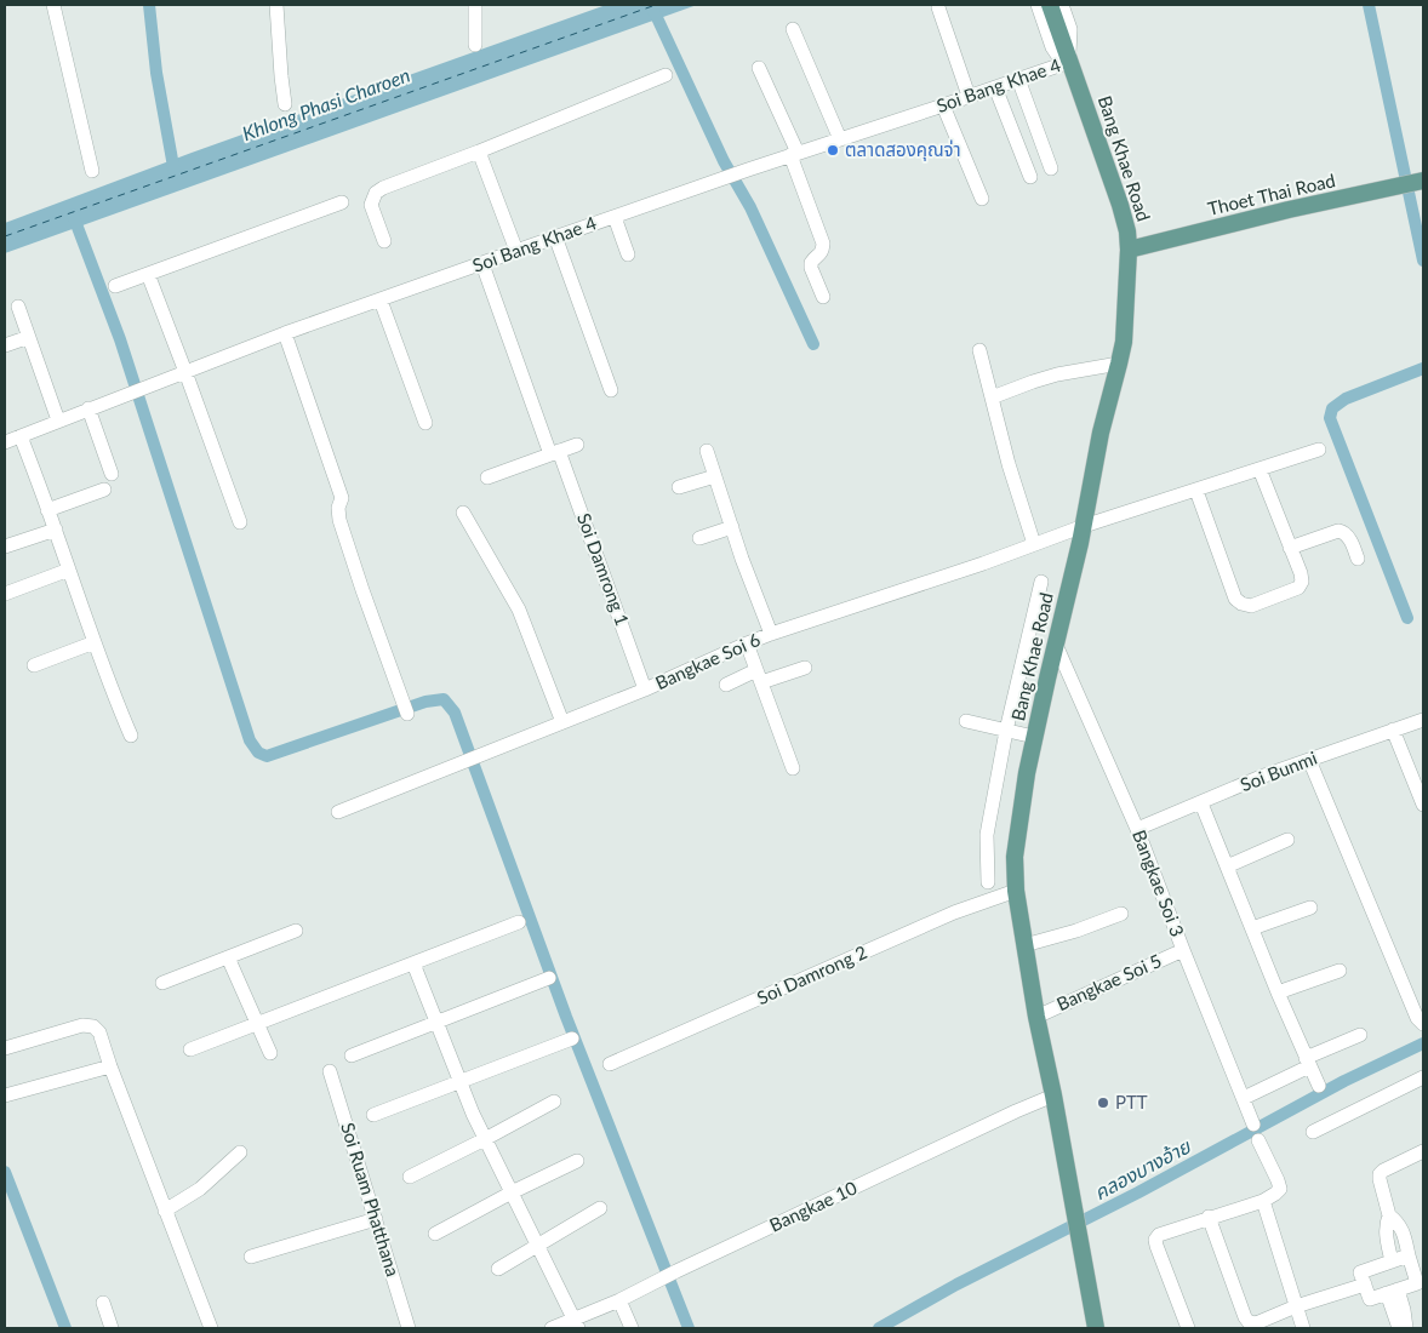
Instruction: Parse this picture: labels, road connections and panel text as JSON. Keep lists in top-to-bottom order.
{
  "streets": {
    "main road": ["Bang Khae Road", "Thoet Thai Road"],
    "street": [
      "Soi Bang Khae 4",
      "Soi Damrong 1",
      "Bangkae Soi 6",
      "Soi Bunmi",
      "Bangkae Soi 3",
      "Soi Damrong 2",
      "Bangkae Soi 5",
      "Soi Ruam Phatthana",
      "Bangkae 10"
    ]
  },
  "crossings": [
    ["Soi Bang Khae 4", "Bang Khae Road"],
    ["Soi Bang Khae 4", "Soi Damrong 1"],
    ["Bang Khae Road", "Thoet Thai Road"],
    ["Bang Khae Road", "Bangkae Soi 6"],
    ["Bang Khae Road", "Bangkae Soi 3"],
    ["Bang Khae Road", "Soi Damrong 2"],
    ["Bang Khae Road", "Bangkae Soi 5"],
    ["Bang Khae Road", "Bangkae 10"],
    ["Soi Damrong 1", "Bangkae Soi 6"],
    ["Soi Bunmi", "Bangkae Soi 3"],
    ["Bangkae Soi 3", "Bangkae Soi 5"]
  ],
  "water": ["Khlong Phasi Charoen", "คลองบางอ้าย"],
  "places": ["ตลาดสองคุณจ่า", "PTT"]
}
